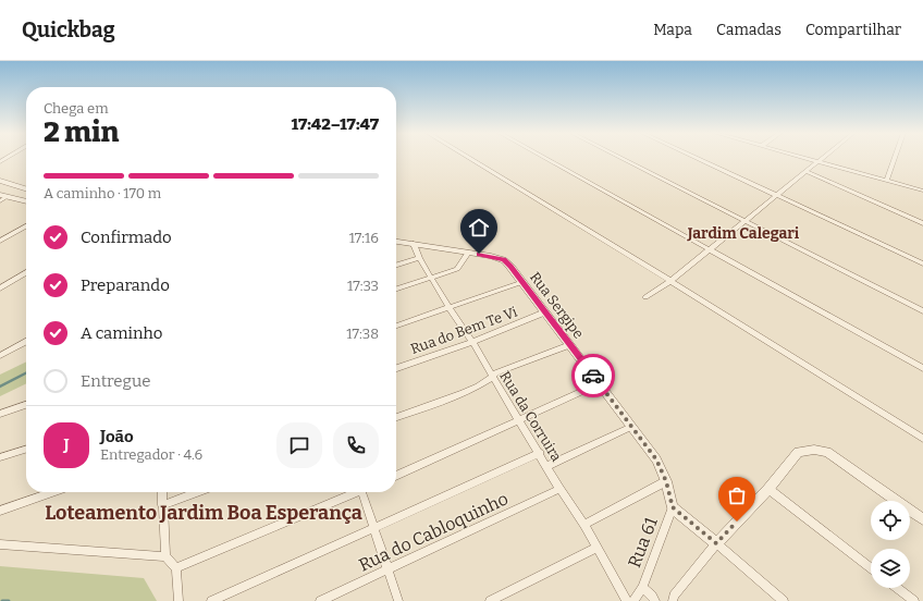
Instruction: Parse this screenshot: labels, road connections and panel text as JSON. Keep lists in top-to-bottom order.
{
  "streets": {
    "street": [
      "Rua Sergipe",
      "Rua do Bem Te Vi",
      "Rua da Corruira",
      "Rua do Cabloquinho",
      "Rua 61"
    ]
  },
  "crossings": [
    ["Rua Sergipe", "Rua do Bem Te Vi"],
    ["Rua Sergipe", "Rua da Corruira"],
    ["Rua Sergipe", "Rua 61"],
    ["Rua do Bem Te Vi", "Rua da Corruira"],
    ["Rua da Corruira", "Rua do Cabloquinho"]
  ],
  "districts": ["Jardim Calegari", "Loteamento Jardim Boa Esperança"],
  "page": {
    "header": "Quickbag",
    "nav": ["Mapa", "Camadas", "Compartilhar"],
    "heading": ["2 min", "Chega em", "17:42–17:47"],
    "panel": ["João", "Entregador · 4.6"],
    "bar": "A caminho · 170 m",
    "list": [
      ["Confirmado", "17:16"],
      ["Preparando", "17:33"],
      ["A caminho", "17:38"],
      "Entregue"
    ],
    "round": "J"
  }
}
